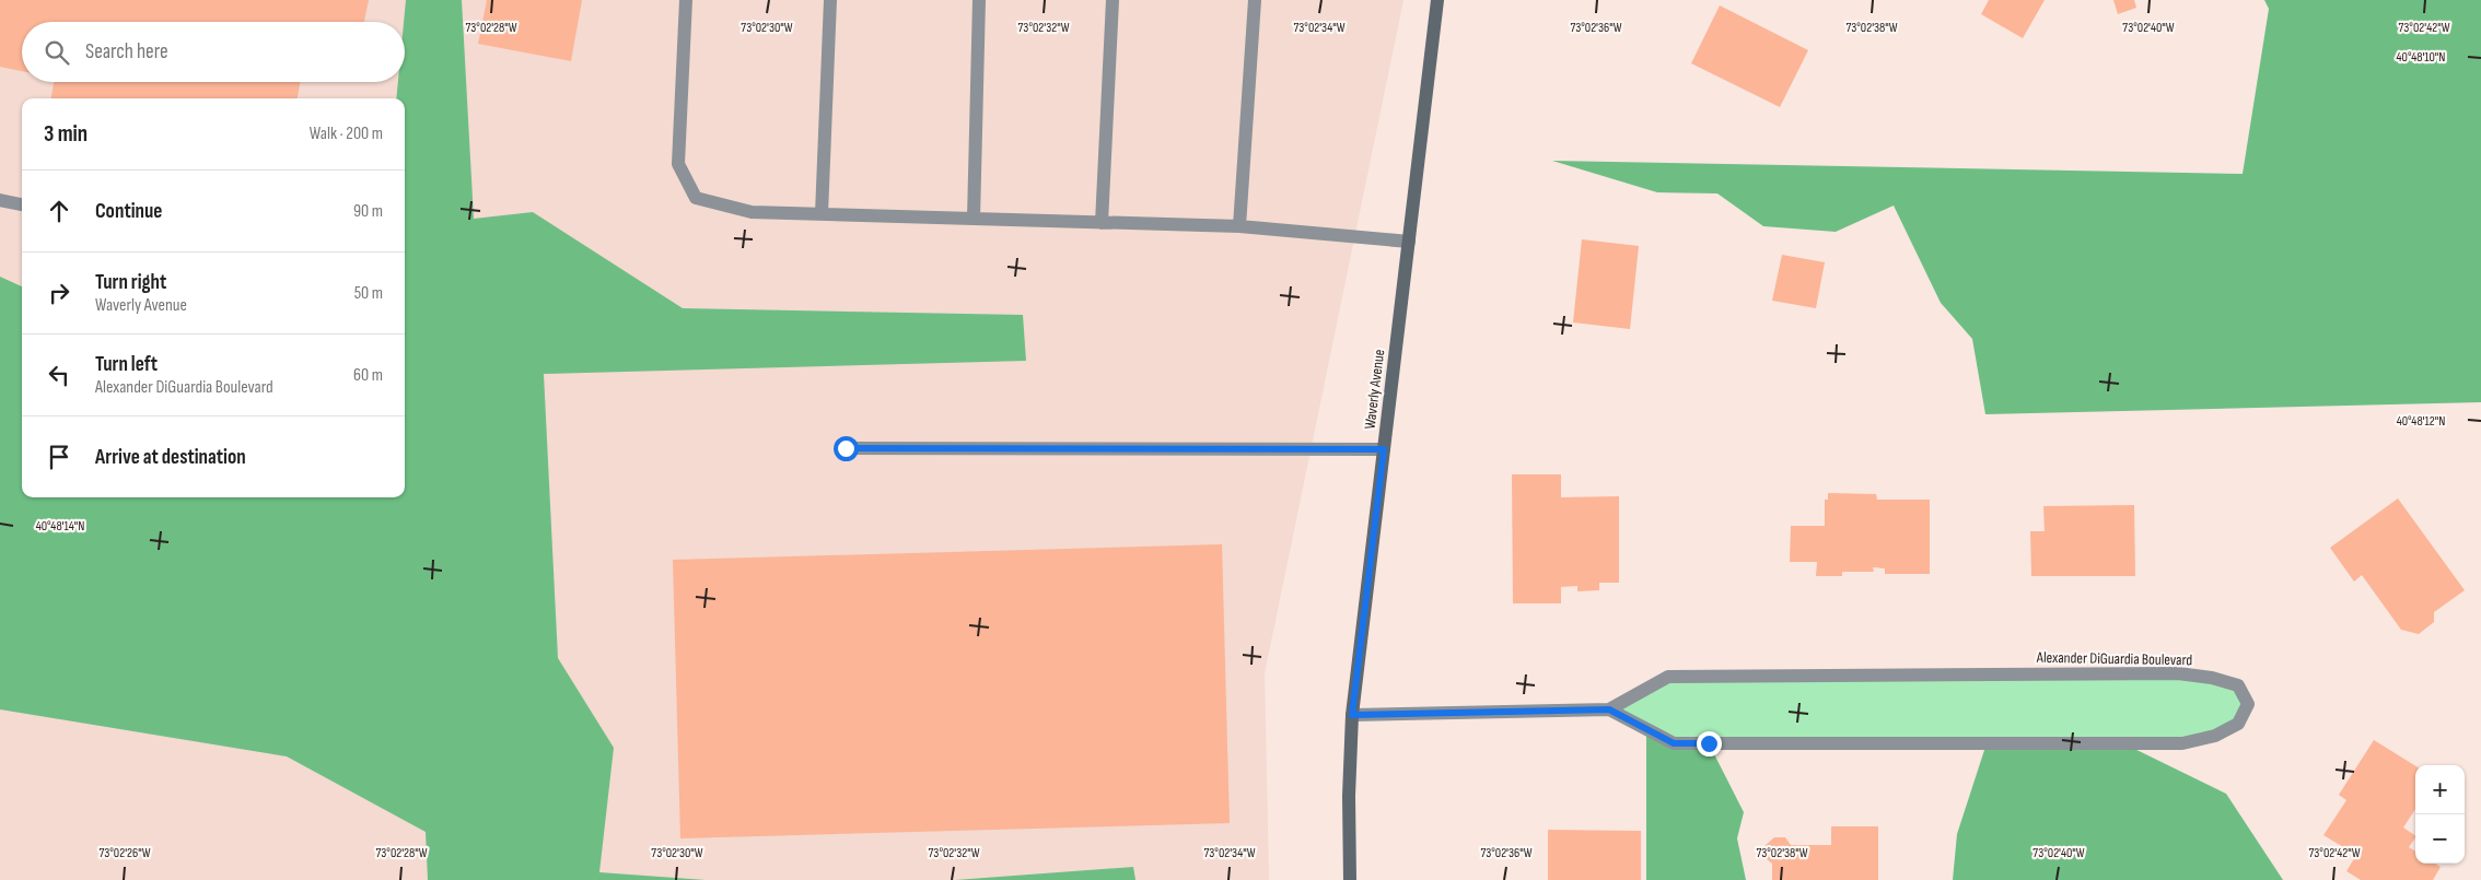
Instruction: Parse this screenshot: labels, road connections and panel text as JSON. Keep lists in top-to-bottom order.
{
  "streets": {
    "street": ["Waverly Avenue", "Alexander DiGuardia Boulevard"]
  },
  "crossings": [
    ["Waverly Avenue", "Alexander DiGuardia Boulevard"]
  ],
  "page": {
    "search": "Search here",
    "heading": ["3 min", "Walk · 200 m"],
    "list": [
      ["Continue", "90 m"],
      ["Turn right", "Waverly Avenue", "50 m"],
      ["Turn left", "Alexander DiGuardia Boulevard", "60 m"],
      "Arrive at destination"
    ],
    "map_buttons": ["+", "−"]
  },
  "coordinates": [
    "73°02'28\"W",
    "73°02'30\"W",
    "73°02'32\"W",
    "73°02'34\"W",
    "73°02'36\"W",
    "73°02'38\"W",
    "73°02'40\"W",
    "73°02'42\"W",
    "40°48'10\"N",
    "40°48'12\"N",
    "40°48'14\"N",
    "73°02'26\"W"
  ]
}
